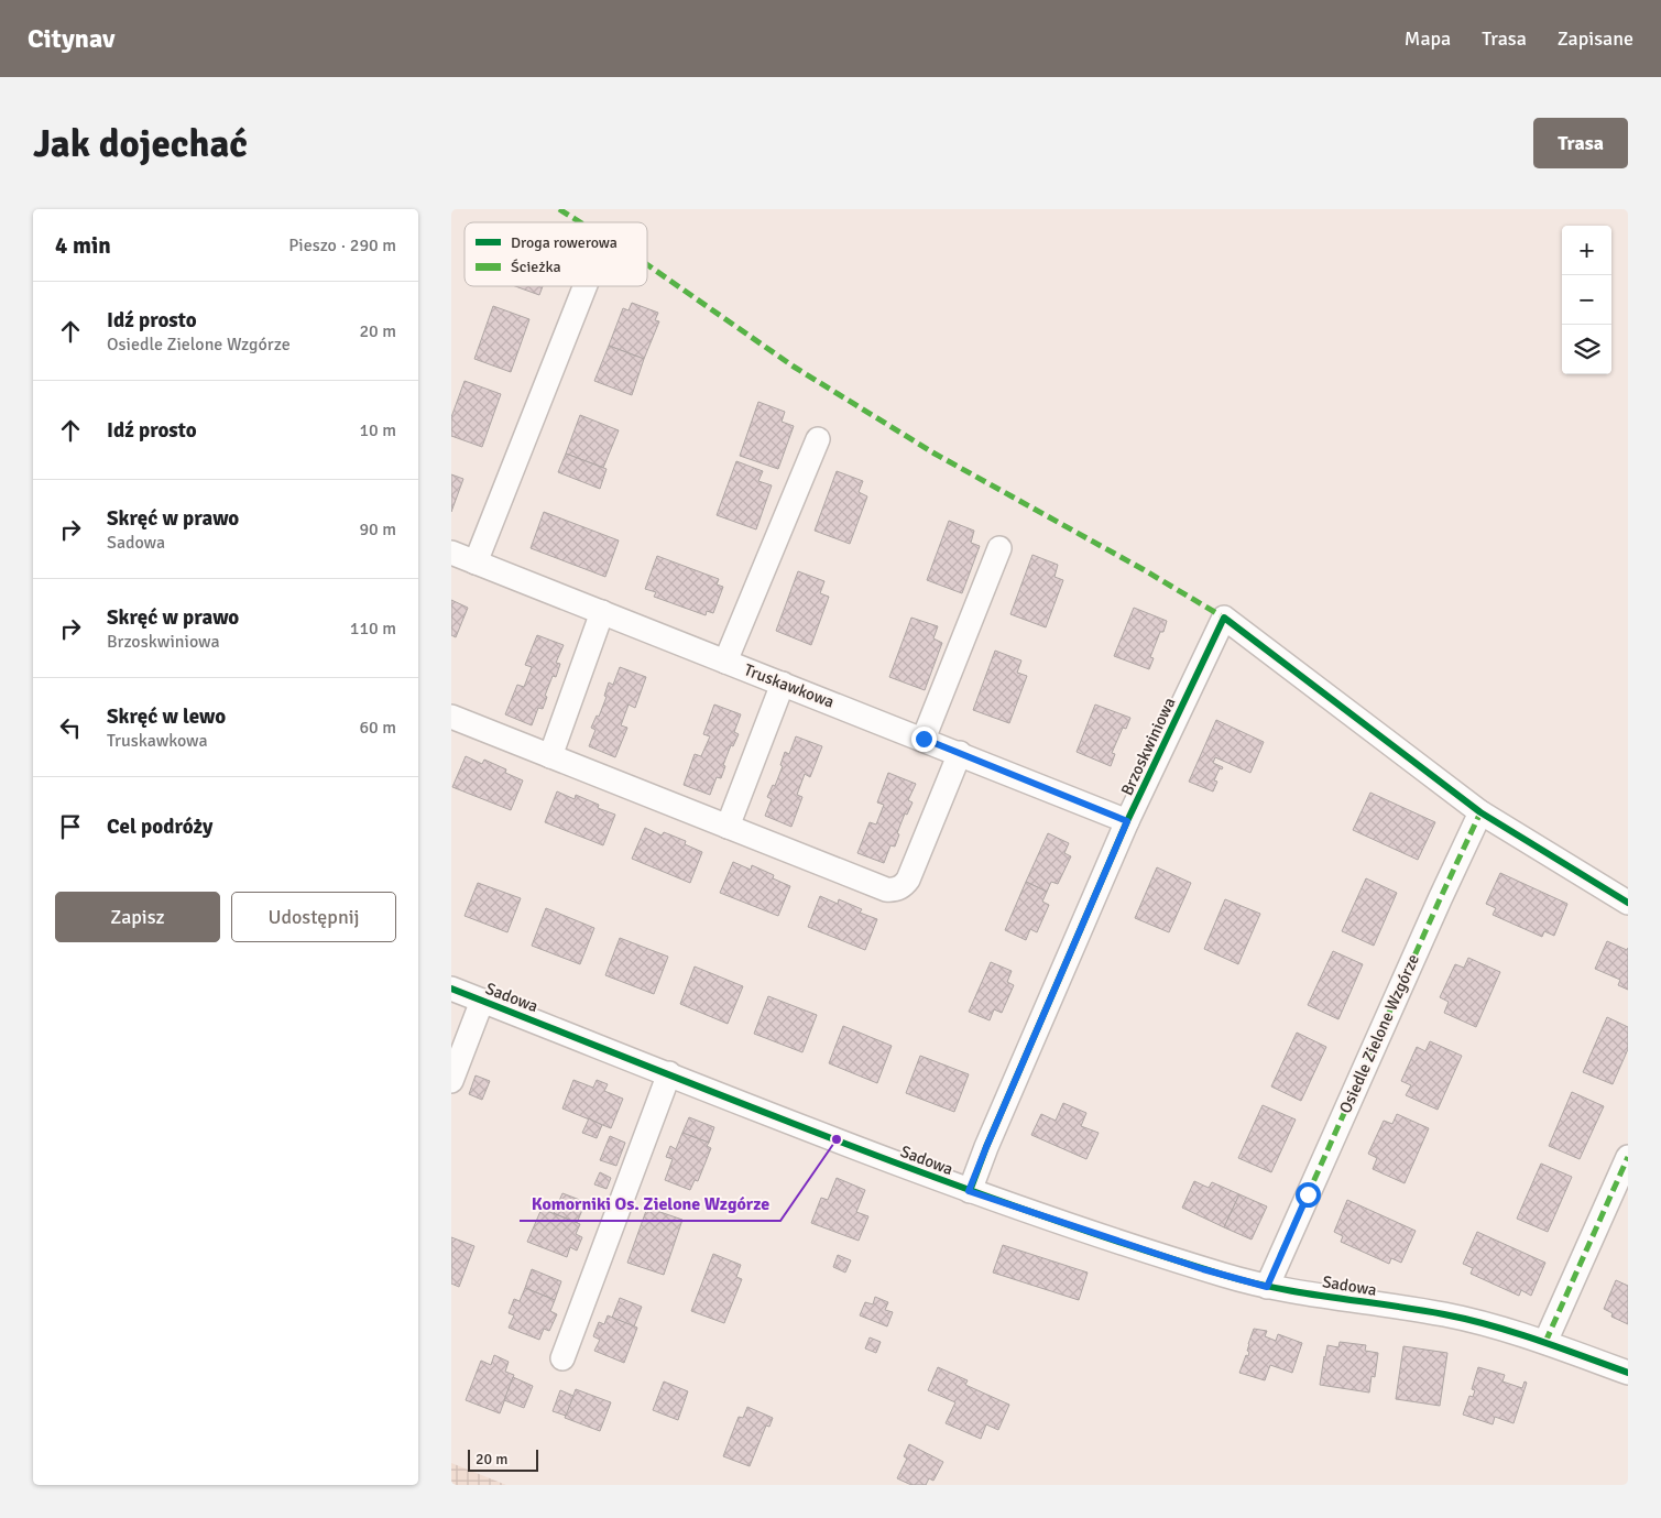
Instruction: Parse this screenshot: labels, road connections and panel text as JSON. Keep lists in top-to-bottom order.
{
  "streets": {
    "street": [
      "Truskawkowa",
      "Brzoskwiniowa",
      "Sadowa",
      "Osiedle Zielone Wzgórze"
    ]
  },
  "crossings": [
    ["Truskawkowa", "Brzoskwiniowa"],
    ["Brzoskwiniowa", "Sadowa"],
    ["Brzoskwiniowa", "Osiedle Zielone Wzgórze"],
    ["Sadowa", "Osiedle Zielone Wzgórze"]
  ],
  "places": ["Komorniki Os. Zielone Wzgórze"],
  "legend": ["Droga rowerowa", "Ścieżka"],
  "scale_bar": "20 m",
  "page": {
    "header": "Citynav",
    "nav": ["Mapa", "Trasa", "Zapisane"],
    "buttons": [
      "Trasa",
      ["Zapisz", "Udostępnij"]
    ],
    "title": "Jak dojechać",
    "heading": ["4 min", "Pieszo · 290 m"],
    "map_buttons": ["+", "−"],
    "list": [
      ["Idź prosto", "Osiedle Zielone Wzgórze", "20 m"],
      ["Idź prosto", "10 m"],
      ["Skręć w prawo", "Sadowa", "90 m"],
      ["Skręć w prawo", "Brzoskwiniowa", "110 m"],
      ["Skręć w lewo", "Truskawkowa", "60 m"],
      "Cel podróży"
    ],
    "scale": "20 m"
  }
}
